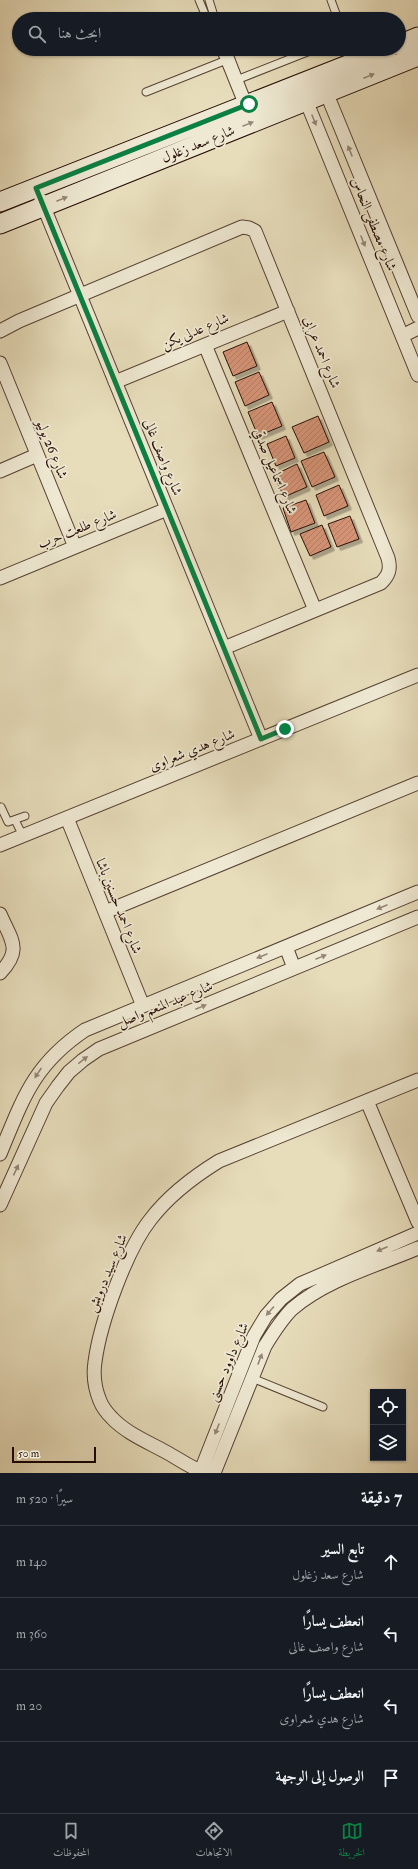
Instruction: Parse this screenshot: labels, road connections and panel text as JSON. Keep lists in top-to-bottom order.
{
  "streets": {
    "street": [
      "شارع سعد زغلول",
      "شارع مصطفى النحاس",
      "شارع عدلى يكن",
      "شارع احمد عرابى",
      "شارع 26 يوليو",
      "شارع واصف غالى",
      "شارع اسماعيل صدقي",
      "شارع طلعت حرب",
      "شارع هدي شعراوى",
      "شارع احمد حسنين باشا",
      "شارع عبد المنعم واصل",
      "شارع سيد درويش",
      "شارع داوود حسنى"
    ]
  },
  "crossings": [
    ["شارع سعد زغلول", "شارع مصطفى النحاس"],
    ["شارع سعد زغلول", "شارع واصف غالى"],
    ["شارع عدلى يكن", "شارع احمد عرابى"],
    ["شارع عدلى يكن", "شارع واصف غالى"],
    ["شارع عدلى يكن", "شارع اسماعيل صدقي"],
    ["شارع احمد عرابى", "شارع واصف غالى"],
    ["شارع احمد عرابى", "شارع اسماعيل صدقي"],
    ["شارع 26 يوليو", "شارع طلعت حرب"],
    ["شارع واصف غالى", "شارع طلعت حرب"],
    ["شارع واصف غالى", "شارع هدي شعراوى"],
    ["شارع هدي شعراوى", "شارع احمد حسنين باشا"],
    ["شارع احمد حسنين باشا", "شارع عبد المنعم واصل"],
    ["شارع سيد درويش", "شارع داوود حسنى"]
  ],
  "scale_bar": "50 m",
  "page": {
    "search": "ابحث هنا",
    "scale": "50 m",
    "heading": ["7 دقيقة", "سيرًا · 520 m"],
    "list": [
      ["تابع السير", "شارع سعد زغلول", "140 m"],
      ["انعطف يسارًا", "شارع واصف غالى", "360 m"],
      ["انعطف يسارًا", "شارع هدي شعراوى", "20 m"],
      "الوصول إلى الوجهة"
    ],
    "nav": ["الخريطة", "الاتجاهات", "المحفوظات"]
  }
}
